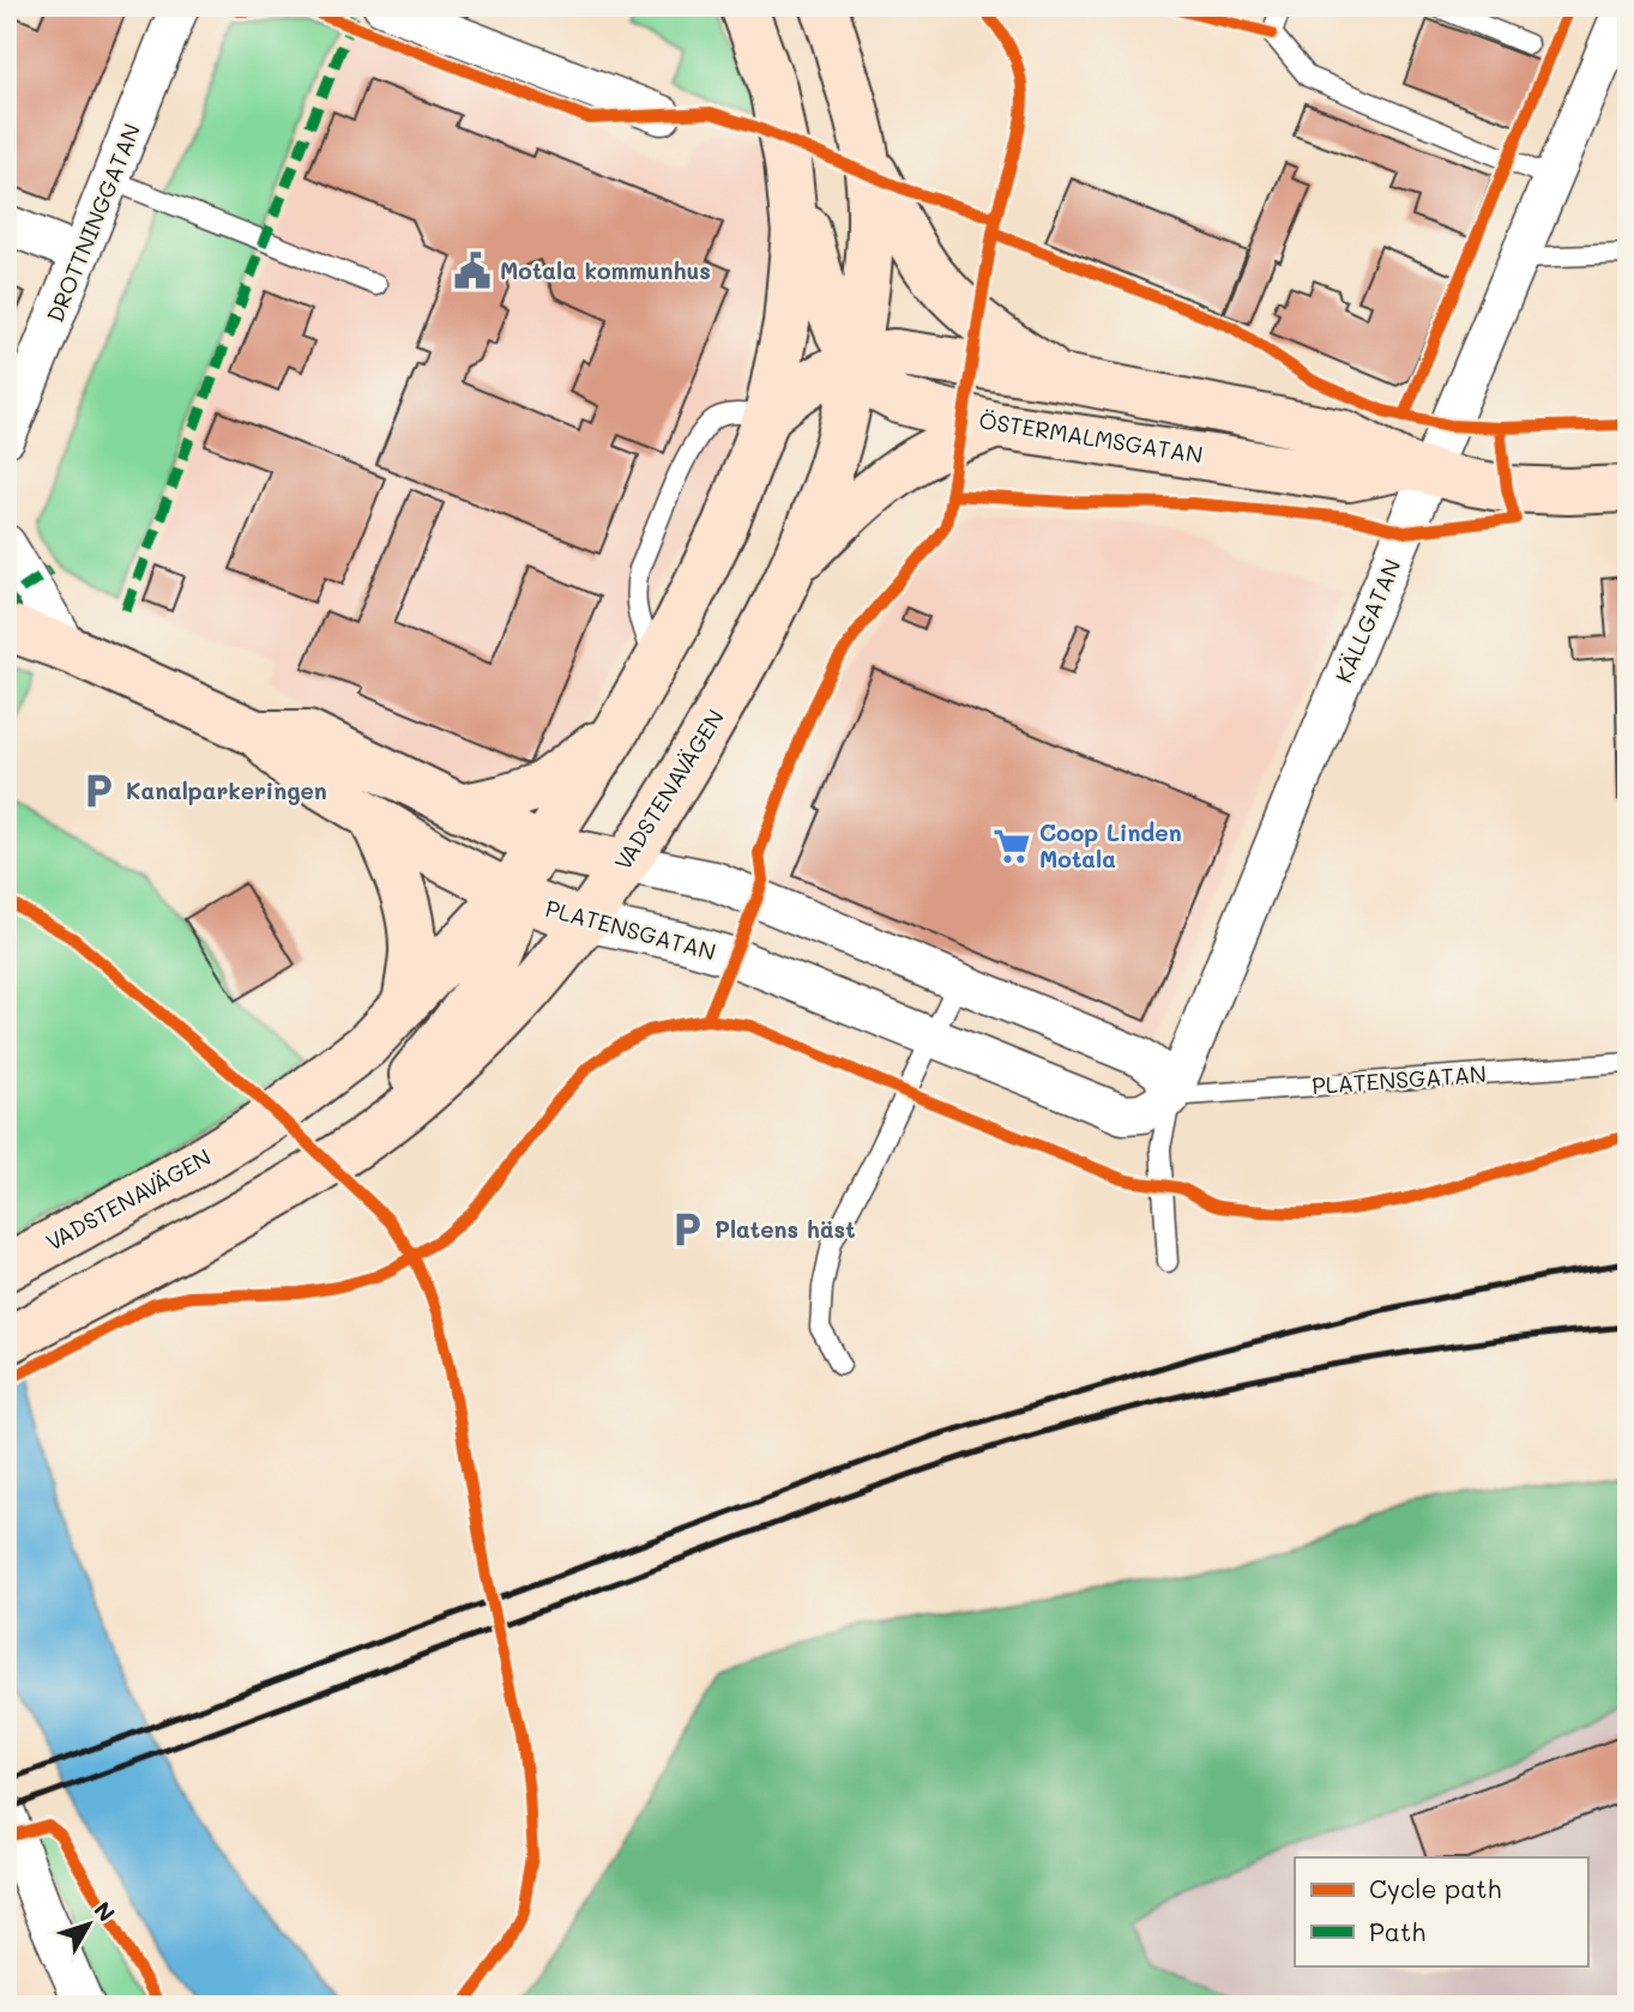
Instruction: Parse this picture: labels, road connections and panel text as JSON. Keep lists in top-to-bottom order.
{
  "streets": {
    "main road": ["ÖSTERMALMSGATAN", "VADSTENAVÄGEN", "PLATENSGATAN"],
    "street": ["DROTTNINGGATAN", "KÄLLGATAN"]
  },
  "crossings": [
    ["ÖSTERMALMSGATAN", "KÄLLGATAN"],
    ["ÖSTERMALMSGATAN", "VADSTENAVÄGEN"],
    ["KÄLLGATAN", "PLATENSGATAN"],
    ["VADSTENAVÄGEN", "PLATENSGATAN"]
  ],
  "places": {
    "public building": ["Motala kommunhus"],
    "parking": ["Kanalparkeringen", "Platens häst"],
    "supermarket": ["Coop Linden Motala"]
  },
  "legend": ["Cycle path", "Path"],
  "north": "top right"
}
